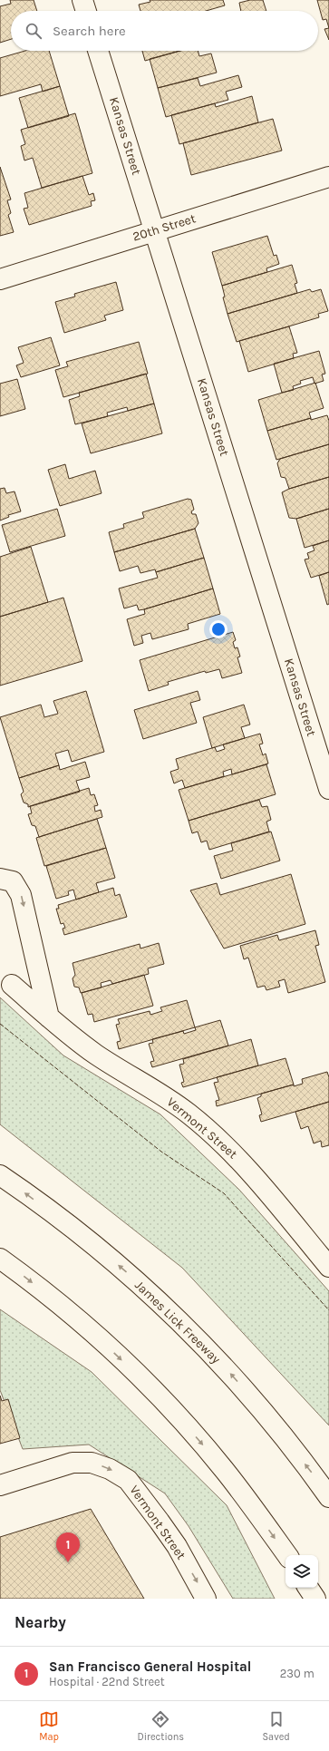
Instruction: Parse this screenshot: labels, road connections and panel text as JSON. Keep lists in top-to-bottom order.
{
  "streets": {
    "main road": [
      "Kansas Street",
      "20th Street",
      "Vermont Street",
      "James Lick Freeway"
    ]
  },
  "crossings": [
    ["Kansas Street", "20th Street"]
  ],
  "page": {
    "search": "Search here",
    "pins": "1",
    "heading": "Nearby",
    "list": [
      {
        "mark": "1",
        "name": "San Francisco General Hospital",
        "note": "Hospital · 22nd Street",
        "value": "230 m"
      }
    ],
    "nav": ["Map", "Directions", "Saved"]
  }
}
